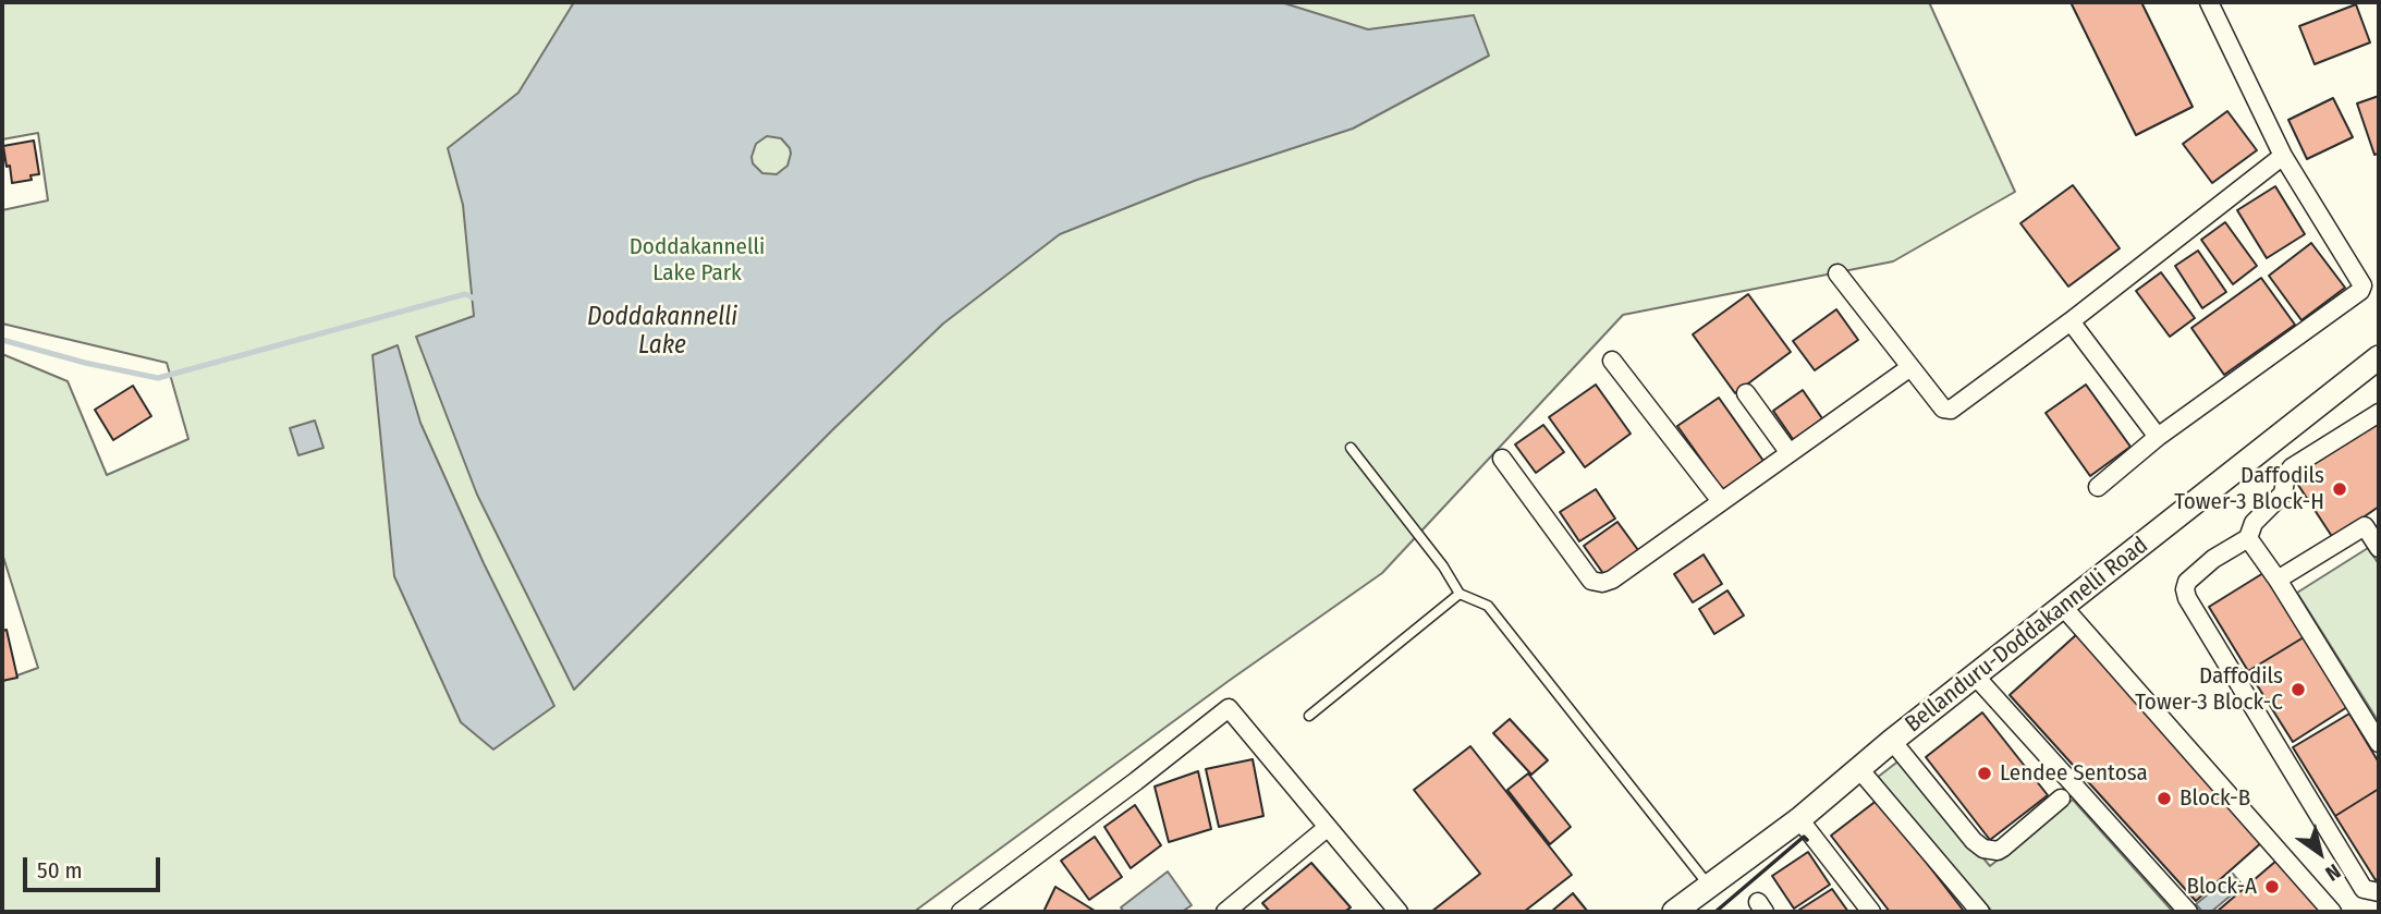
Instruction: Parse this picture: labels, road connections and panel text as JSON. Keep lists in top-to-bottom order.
{
  "streets": {
    "street": ["Bellanduru-Doddakannelli Road"]
  },
  "water": ["Doddakannelli Lake"],
  "parks": ["Doddakannelli Lake Park"],
  "places": [
    "Daffodils Tower-3 Block-H",
    "Daffodils Tower-3 Block-C",
    "Lendee Sentosa",
    "Block-B",
    "Block-A"
  ],
  "scale_bar": "50 m",
  "north": "bottom right"
}
